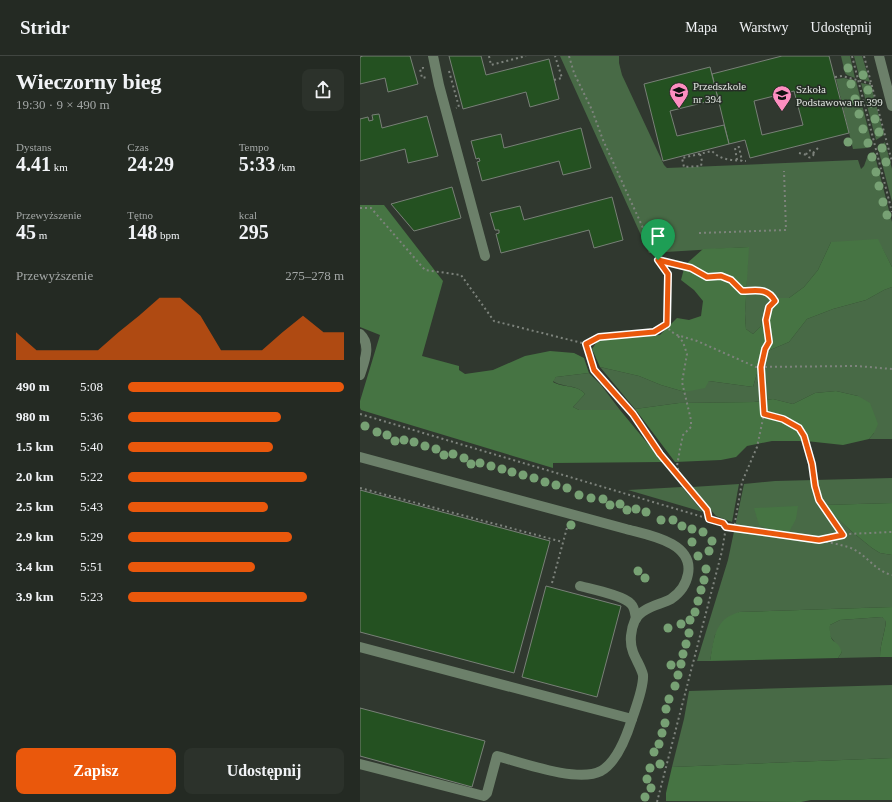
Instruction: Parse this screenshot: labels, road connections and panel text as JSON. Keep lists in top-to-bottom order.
{
  "places": {
    "school or university": ["Przedszkole nr 394", "Szkoła Podstawowa nr 399"]
  },
  "page": {
    "header": "Stridr",
    "nav": ["Mapa", "Warstwy", "Udostępnij"],
    "heading": ["Wieczorny bieg", "19:30 · 9 × 490 m"],
    "stats": [
      ["Dystans", "4.41 km"],
      ["Czas", "24:29"],
      ["Tempo", "5:33 /km"],
      ["Przewyższenie", "45 m"],
      ["Tętno", "148 bpm"],
      ["kcal", "295"]
    ],
    "chart": ["Przewyższenie", "275–278 m"],
    "list": [
      {
        "name": "490 m",
        "note": "5:08"
      },
      {
        "name": "980 m",
        "note": "5:36"
      },
      {
        "name": "1.5 km",
        "note": "5:40"
      },
      {
        "name": "2.0 km",
        "note": "5:22"
      },
      {
        "name": "2.5 km",
        "note": "5:43"
      },
      {
        "name": "2.9 km",
        "note": "5:29"
      },
      {
        "name": "3.4 km",
        "note": "5:51"
      },
      {
        "name": "3.9 km",
        "note": "5:23"
      }
    ],
    "buttons": ["Zapisz", "Udostępnij"]
  }
}
